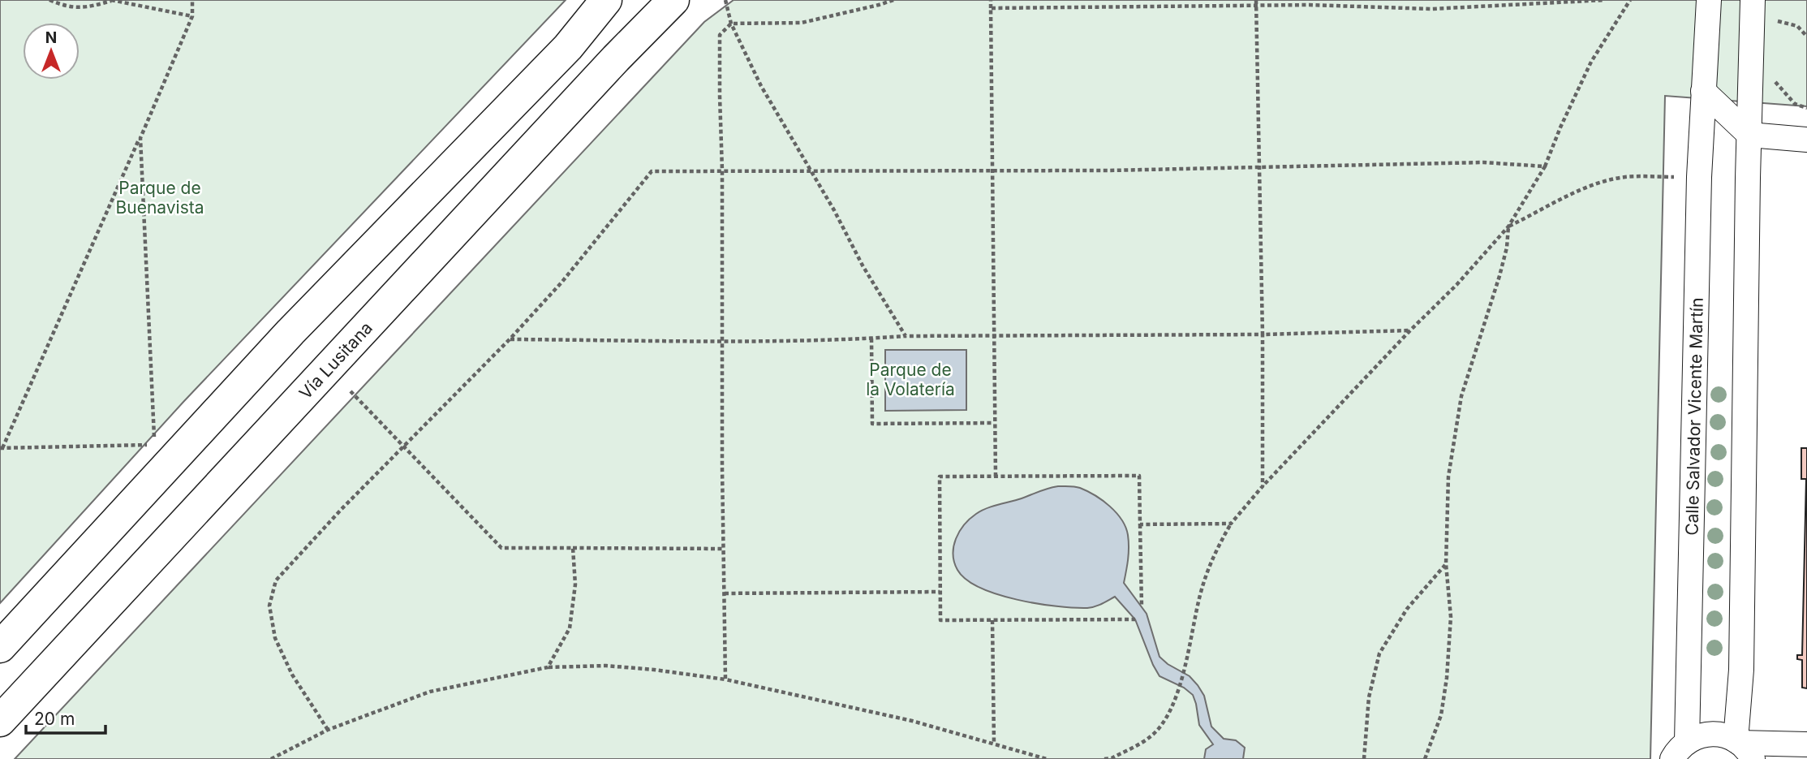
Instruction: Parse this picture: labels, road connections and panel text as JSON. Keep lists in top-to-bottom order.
{
  "streets": {
    "main road": ["Vía Lusitana"],
    "street": ["Calle Salvador Vicente Martín"]
  },
  "parks": ["Parque de Buenavista", "Parque de la Volatería"],
  "scale_bar": "20 m",
  "north": "top"
}
